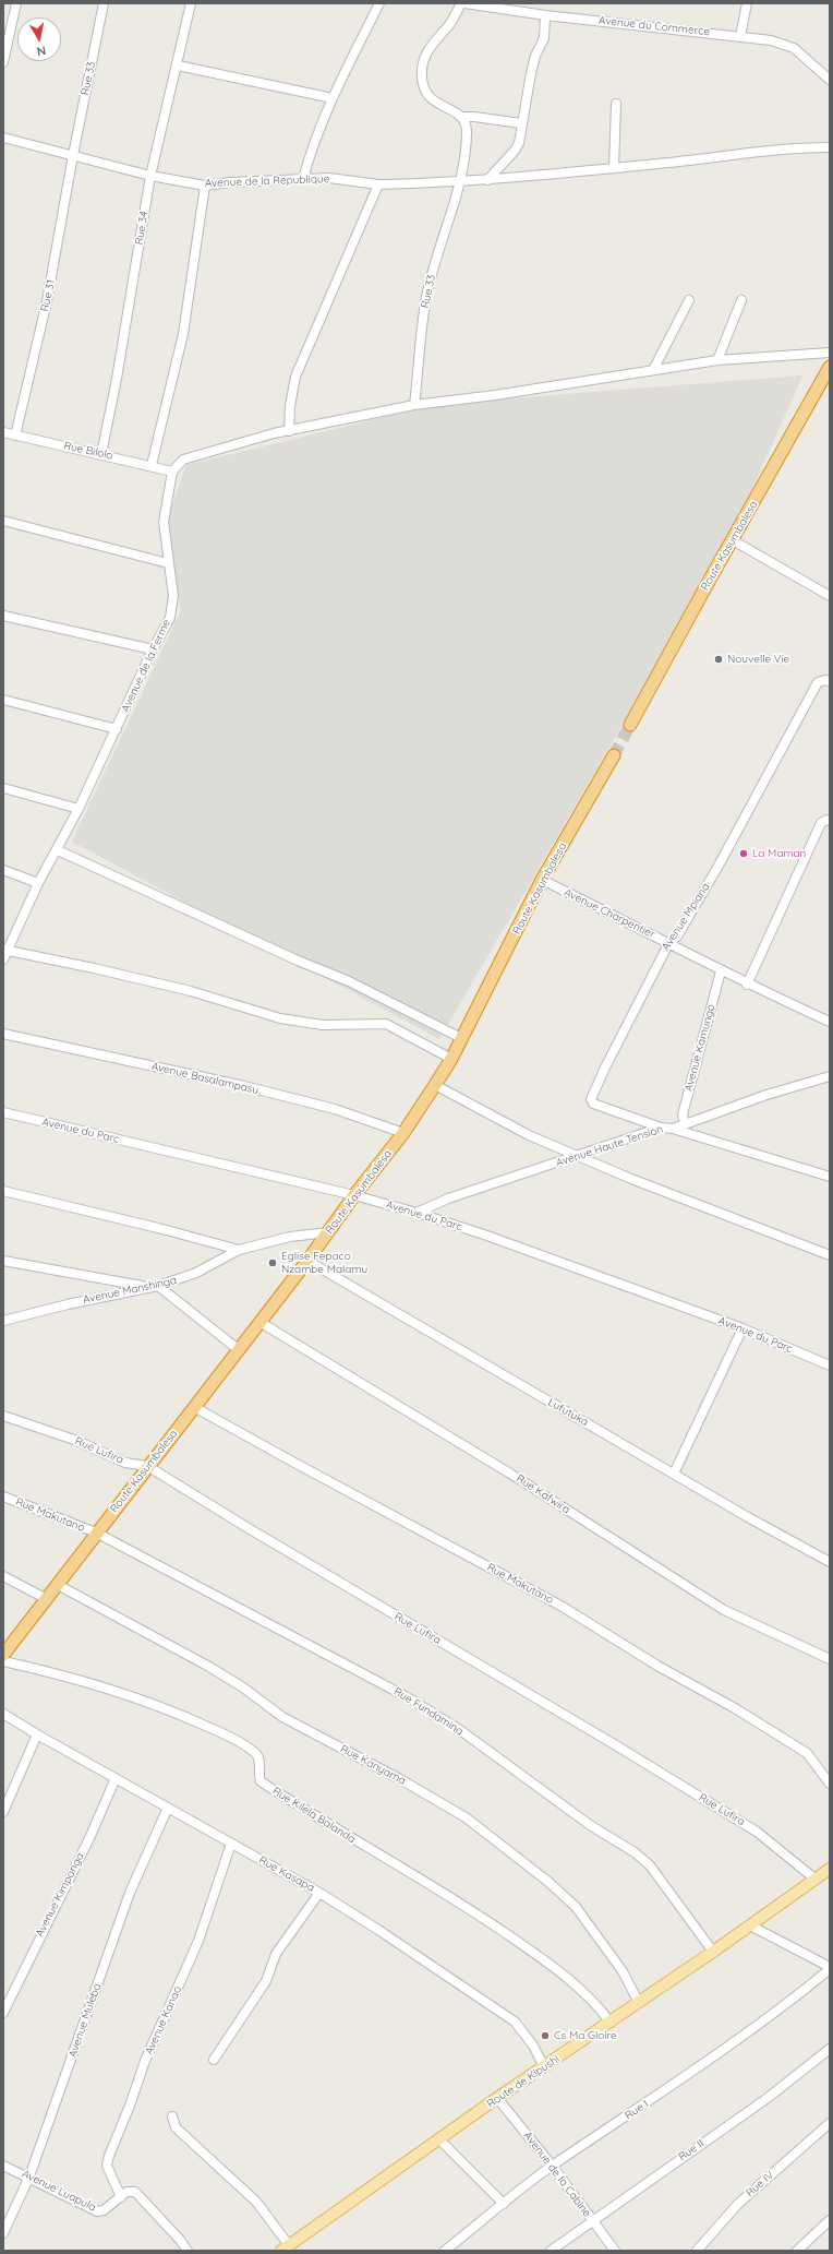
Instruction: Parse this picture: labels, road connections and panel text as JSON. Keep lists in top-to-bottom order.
{
  "streets": {
    "highway": ["Route Kasumbalesa"],
    "main road": ["Route de Kipushi"],
    "street": [
      "Avenue du Commerce",
      "Rue 33",
      "Avenue de la Republique",
      "Rue 34",
      "Rue 31",
      "Rue Bilolo",
      "Avenue de la Ferme",
      "Avenue Charpentier",
      "Avenue Mpiana",
      "Avenue Kamungo",
      "Avenue Basalampasu",
      "Avenue du Parc",
      "Avenue Haute Tension",
      "Avenue Manshinga",
      "Lufutuka",
      "Rue Lufira",
      "Rue Kafwira",
      "Rue Makutano",
      "Rue Fundamina",
      "Rue Kanyama",
      "Rue Kilela Balanda",
      "Rue Kasapa",
      "Avenue Kimpanga",
      "Avenue Muleba",
      "Avenue Kanao",
      "Rue I",
      "Rue II",
      "Avenue de la Cabine",
      "Rue IV",
      "Avenue Luapula"
    ]
  },
  "crossings": [
    ["Rue 33", "Avenue de la Republique"],
    ["Rue 33", "Rue 31"],
    ["Avenue de la Republique", "Rue 34"],
    ["Avenue de la Republique", "Rue 31"],
    ["Rue 34", "Rue Bilolo"],
    ["Rue 31", "Rue Bilolo"],
    ["Rue Bilolo", "Avenue de la Ferme"],
    ["Route Kasumbalesa", "Avenue Charpentier"],
    ["Route Kasumbalesa", "Avenue Basalampasu"],
    ["Route Kasumbalesa", "Avenue du Parc"],
    ["Route Kasumbalesa", "Avenue Manshinga"],
    ["Route Kasumbalesa", "Lufutuka"],
    ["Route Kasumbalesa", "Rue Lufira"],
    ["Route Kasumbalesa", "Rue Kafwira"],
    ["Route Kasumbalesa", "Rue Makutano"],
    ["Route Kasumbalesa", "Rue Fundamina"],
    ["Route Kasumbalesa", "Rue Kanyama"],
    ["Avenue Charpentier", "Avenue Mpiana"],
    ["Avenue Charpentier", "Avenue Kamungo"],
    ["Avenue Mpiana", "Avenue Haute Tension"],
    ["Avenue Kamungo", "Avenue Haute Tension"],
    ["Avenue du Parc", "Avenue Haute Tension"],
    ["Rue Lufira", "Route de Kipushi"],
    ["Rue Makutano", "Rue Fundamina"],
    ["Rue Fundamina", "Route de Kipushi"],
    ["Rue Kanyama", "Route de Kipushi"],
    ["Rue Kilela Balanda", "Route de Kipushi"],
    ["Rue Kasapa", "Avenue Kimpanga"],
    ["Rue Kasapa", "Avenue Muleba"],
    ["Rue Kasapa", "Avenue Kanao"],
    ["Rue Kasapa", "Route de Kipushi"],
    ["Avenue Muleba", "Avenue Luapula"],
    ["Avenue Kanao", "Avenue Luapula"],
    ["Route de Kipushi", "Avenue de la Cabine"],
    ["Rue I", "Avenue de la Cabine"],
    ["Rue II", "Avenue de la Cabine"]
  ],
  "places": [
    "Nouvelle Vie",
    "La Maman",
    "Eglise Fepaco Nzambe Malamu",
    "Cs Ma Gloire"
  ],
  "north": "bottom"
}
